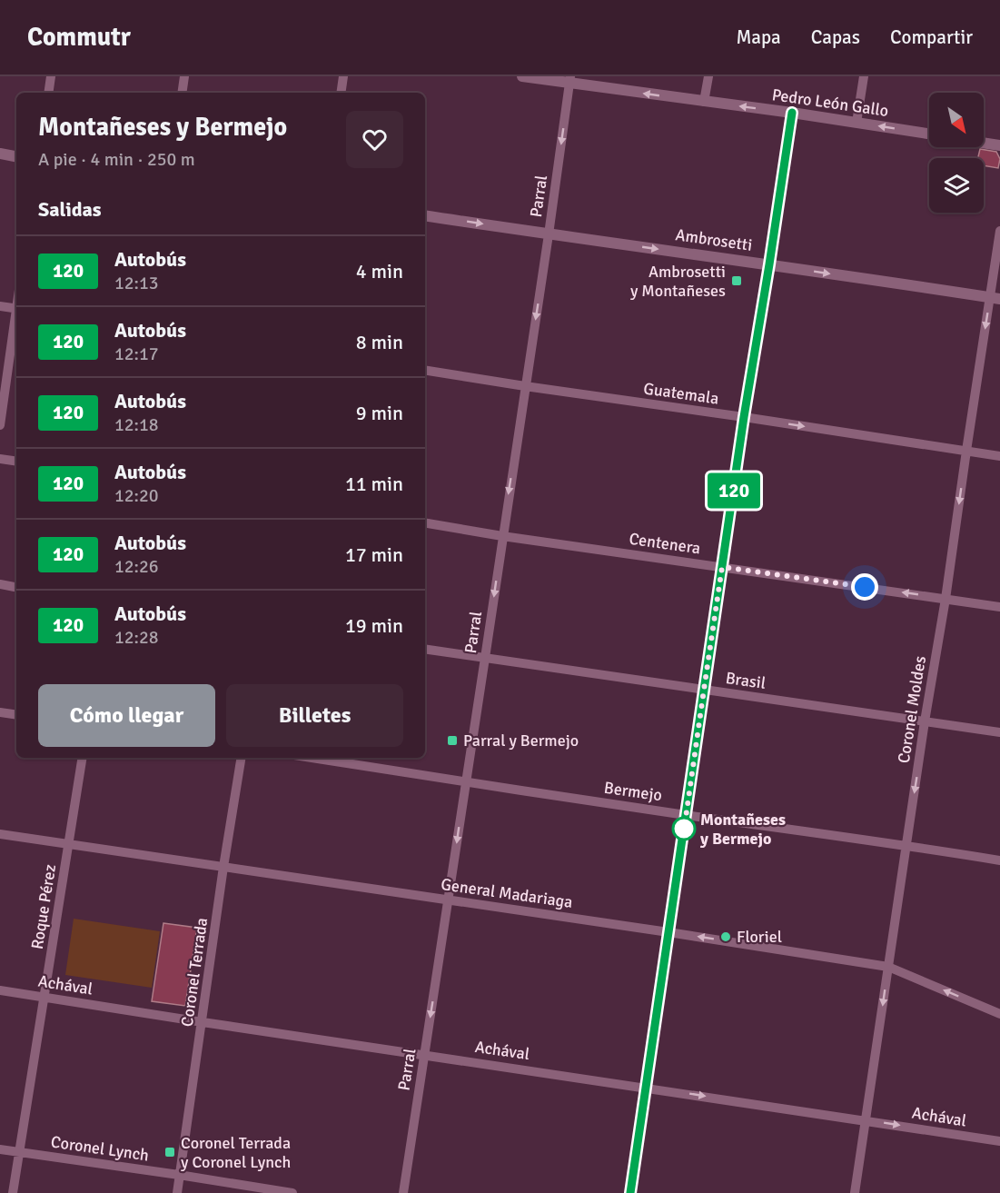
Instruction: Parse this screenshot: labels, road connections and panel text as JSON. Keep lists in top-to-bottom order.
{
  "streets": {
    "street": [
      "Pedro León Gallo",
      "Parral",
      "Ambrosetti",
      "Guatemala",
      "Centenera",
      "Brasil",
      "Coronel Moldes",
      "Bermejo",
      "General Madariaga",
      "Roque Pérez",
      "Coronel Terrada",
      "Achával",
      "Coronel Lynch"
    ]
  },
  "crossings": [
    ["Pedro León Gallo", "Parral"],
    ["Parral", "Ambrosetti"],
    ["Parral", "Guatemala"],
    ["Parral", "Centenera"],
    ["Parral", "Brasil"],
    ["Parral", "Bermejo"],
    ["Parral", "General Madariaga"],
    ["Parral", "Achával"],
    ["Ambrosetti", "Coronel Moldes"],
    ["Guatemala", "Coronel Moldes"],
    ["Centenera", "Coronel Moldes"],
    ["Brasil", "Coronel Moldes"],
    ["Coronel Moldes", "Bermejo"],
    ["Coronel Moldes", "General Madariaga"],
    ["Coronel Moldes", "Achával"],
    ["General Madariaga", "Roque Pérez"],
    ["General Madariaga", "Coronel Terrada"],
    ["Roque Pérez", "Achával"],
    ["Roque Pérez", "Coronel Lynch"],
    ["Coronel Terrada", "Achával"],
    ["Coronel Terrada", "Coronel Lynch"]
  ],
  "one_way": [
    "Pedro León Gallo",
    "Parral",
    "Ambrosetti",
    "Guatemala",
    "Centenera",
    "Coronel Moldes",
    "Achával"
  ],
  "places": {
    "transit": ["Ambrosetti y Montañeses", "Parral y Bermejo", "Coronel Terrada y Coronel Lynch"],
    "other": ["Montañeses y Bermejo", "Floriel"]
  },
  "lines": ["bus line 120"],
  "north": "bottom right",
  "page": {
    "header": "Commutr",
    "nav": ["Mapa", "Capas", "Compartir"],
    "on_map": "120",
    "heading": [
      ["Montañeses y Bermejo", "A pie · 4 min · 250 m"],
      "Salidas"
    ],
    "list": [
      {
        "mark": "120",
        "name": "Autobús",
        "note": "12:13",
        "value": "4 min"
      },
      {
        "mark": "120",
        "name": "Autobús",
        "note": "12:17",
        "value": "8 min"
      },
      {
        "mark": "120",
        "name": "Autobús",
        "note": "12:18",
        "value": "9 min"
      },
      {
        "mark": "120",
        "name": "Autobús",
        "note": "12:20",
        "value": "11 min"
      },
      {
        "mark": "120",
        "name": "Autobús",
        "note": "12:26",
        "value": "17 min"
      },
      {
        "mark": "120",
        "name": "Autobús",
        "note": "12:28",
        "value": "19 min"
      }
    ],
    "buttons": ["Cómo llegar", "Billetes"]
  }
}
